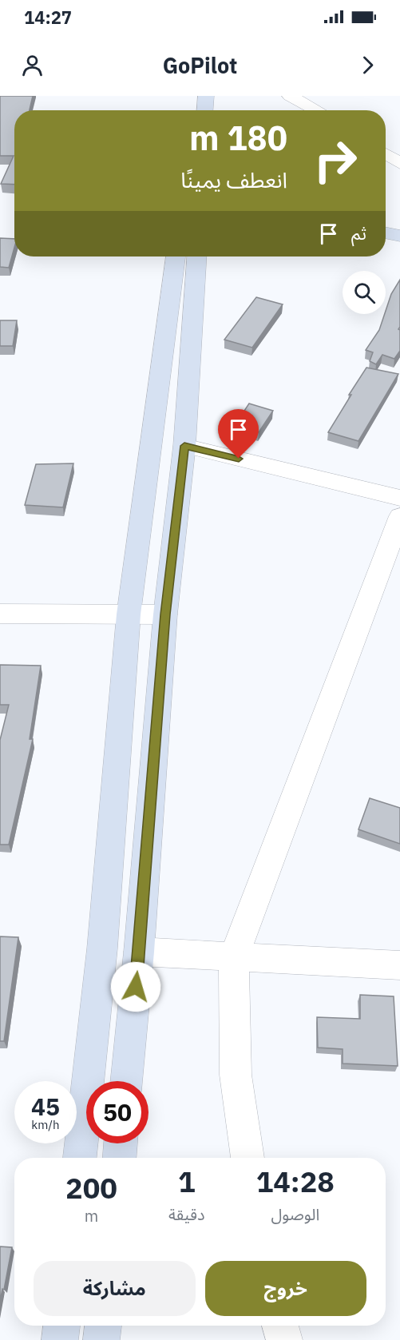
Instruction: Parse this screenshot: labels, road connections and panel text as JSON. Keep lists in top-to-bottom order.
{
  "page": {
    "status": "14:27",
    "header": "GoPilot",
    "turn": ["180 m", "انعطف يمينًا"],
    "then": "ثم",
    "speed": "45 km/h",
    "limit": "50",
    "eta": [
      "14:28",
      "الوصول",
      "1",
      "دقيقة",
      "200",
      "m"
    ],
    "buttons": ["خروج", "مشاركة"]
  }
}
